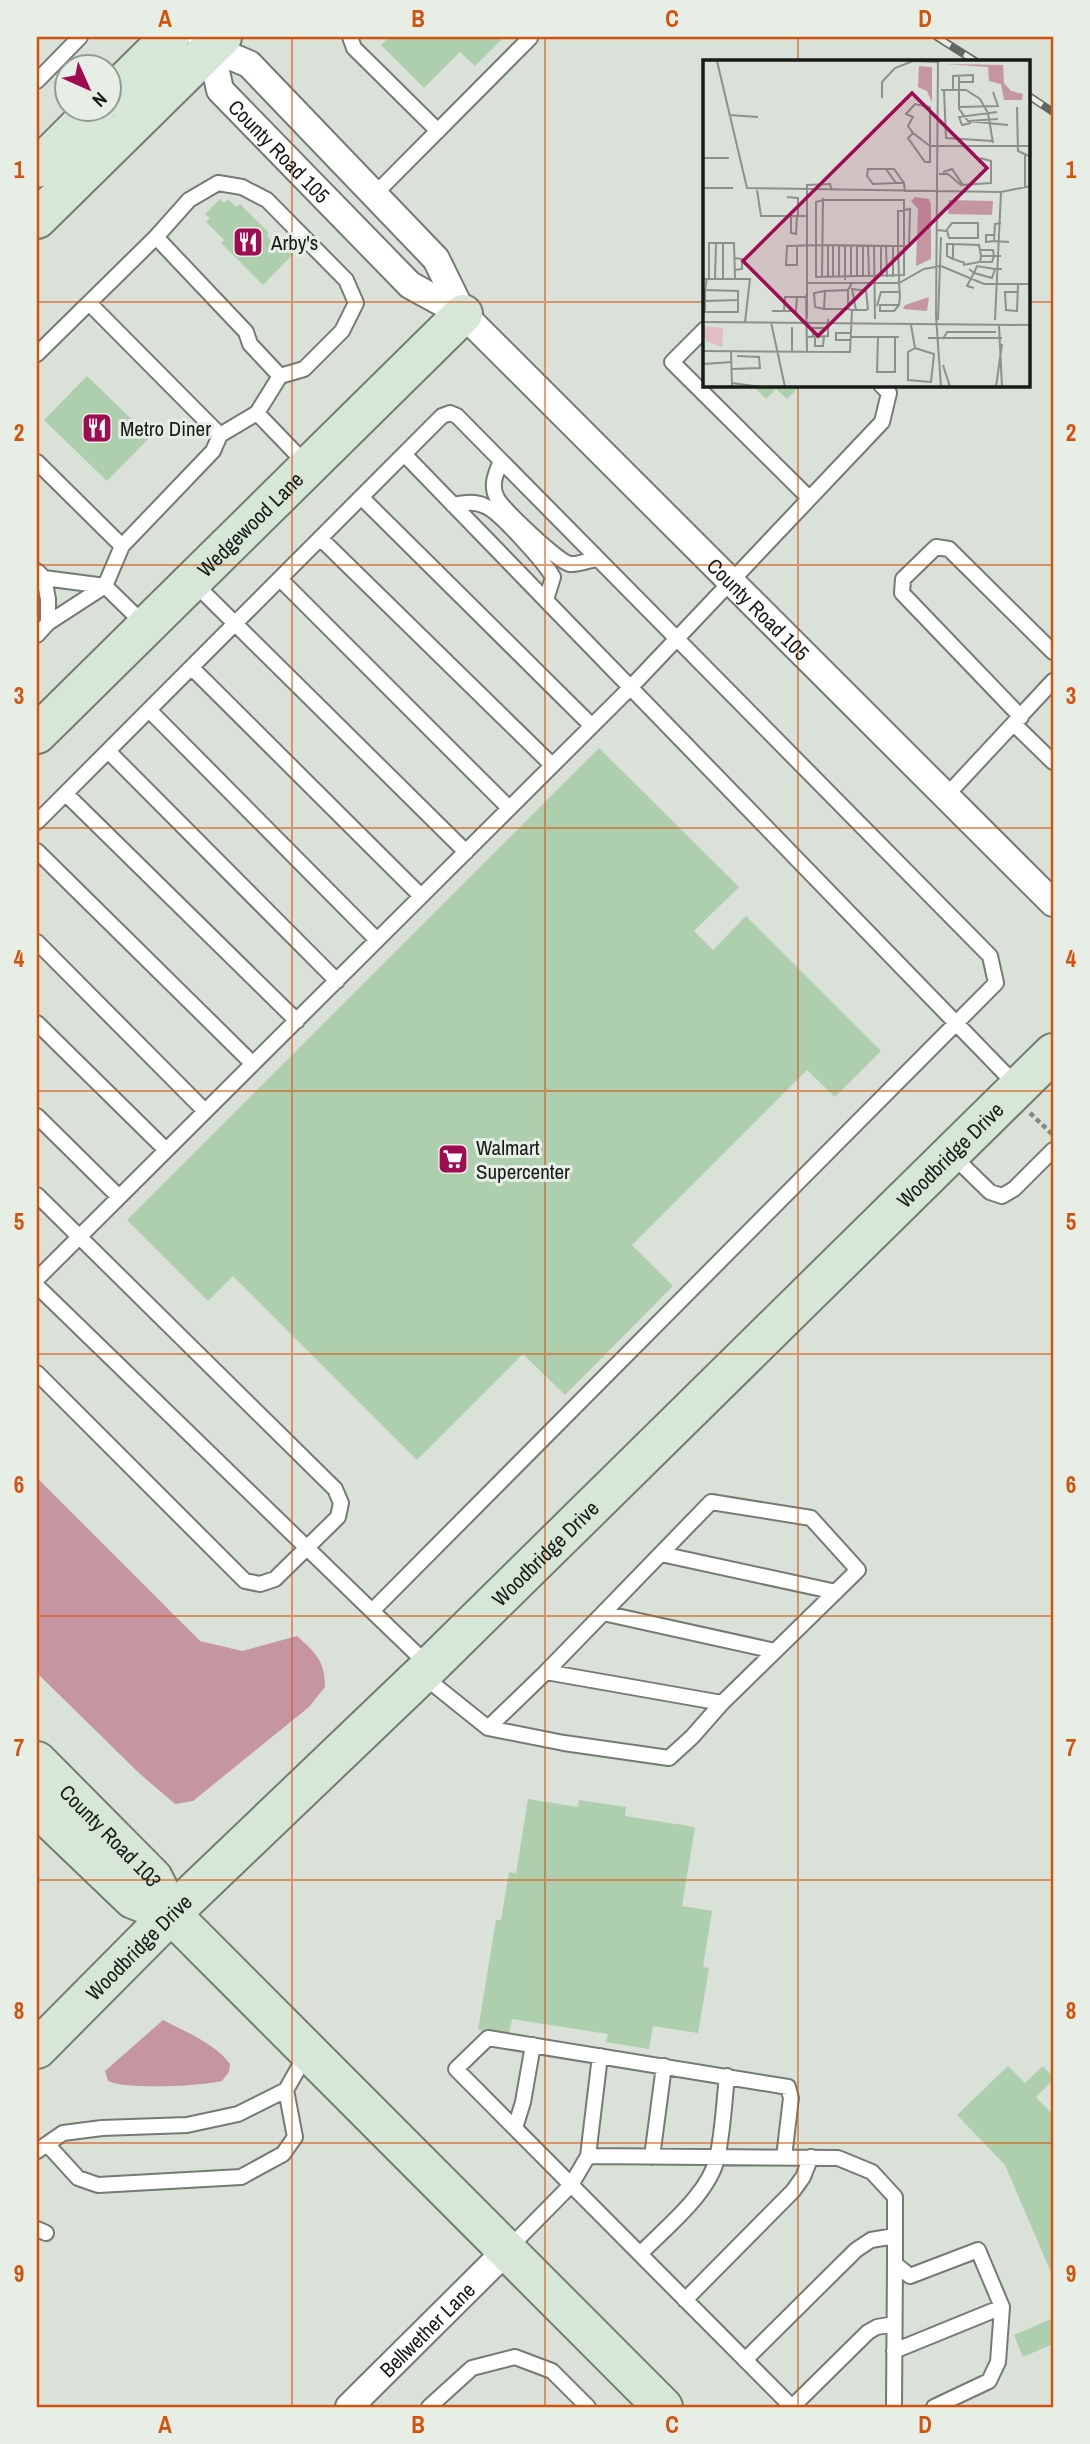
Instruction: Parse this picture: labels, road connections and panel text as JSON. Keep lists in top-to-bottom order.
{
  "streets": {
    "street": [
      "County Road 105",
      "Wedgewood Lane",
      "Woodbridge Drive",
      "County Road 103",
      "Bellwether Lane"
    ]
  },
  "crossings": [
    ["County Road 105", "Wedgewood Lane"],
    ["Woodbridge Drive", "County Road 103"]
  ],
  "places": {
    "restaurant": ["Arby's", "Metro Diner"],
    "supermarket": ["Walmart Supercenter"]
  },
  "north": "bottom right",
  "grid": {
    "columns": [
      "A",
      "B",
      "C",
      "D"
    ],
    "rows": [
      "1",
      "2",
      "3",
      "4",
      "5",
      "6",
      "7",
      "8",
      "9"
    ]
  }
}
